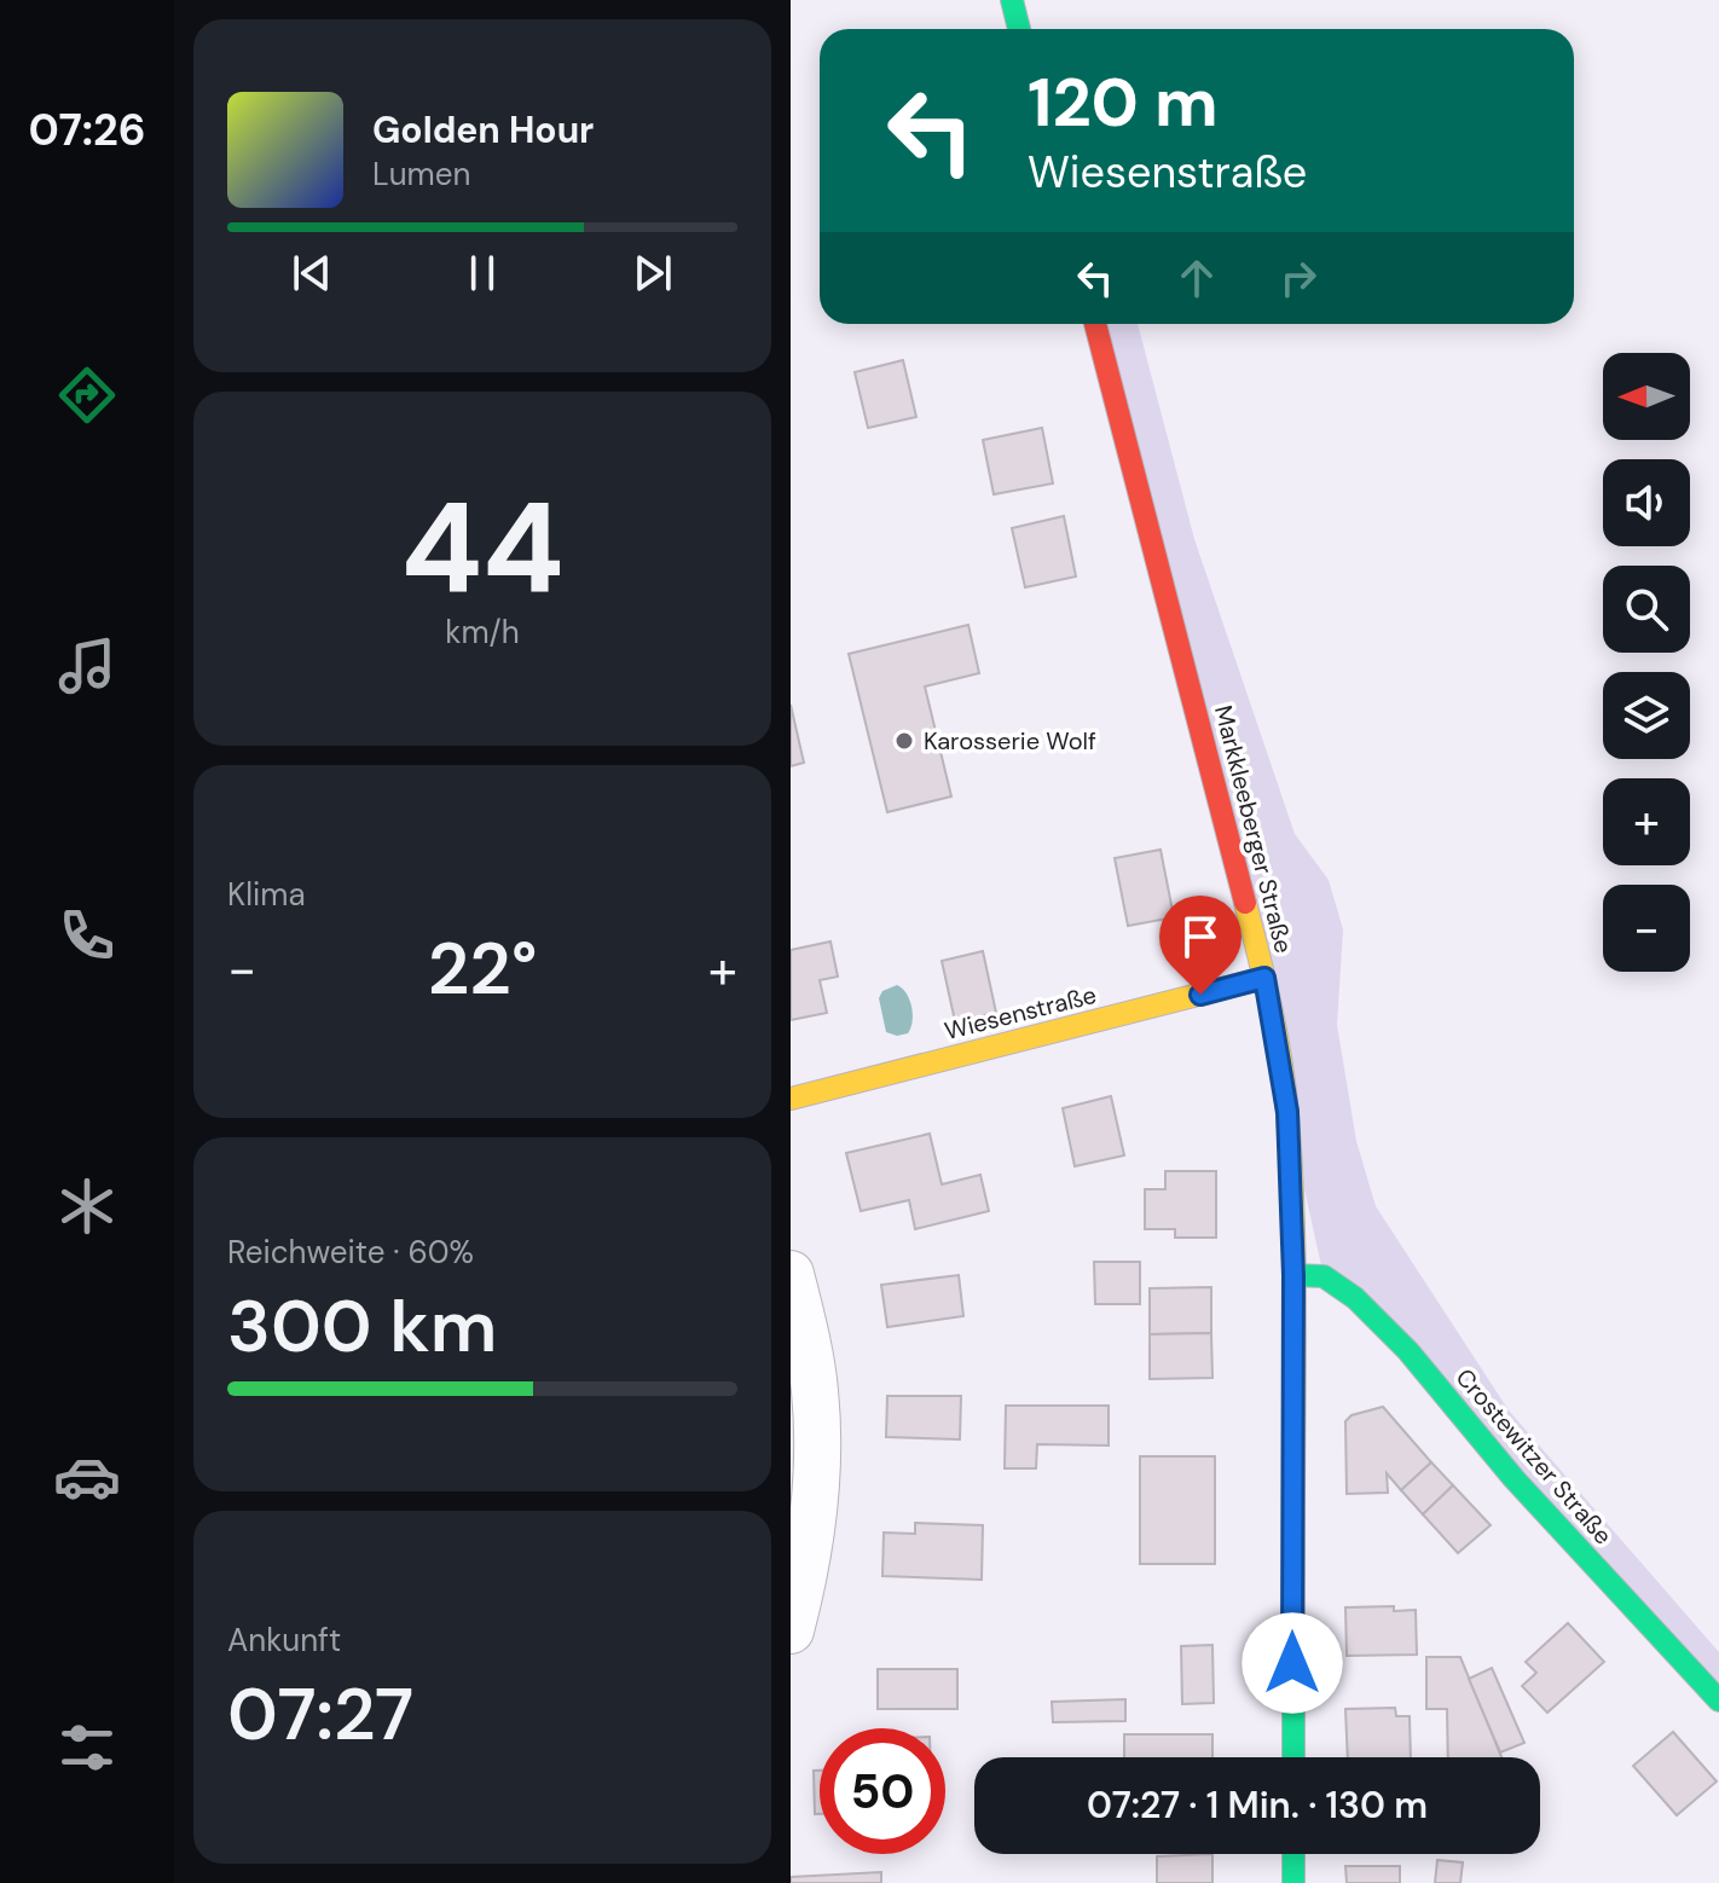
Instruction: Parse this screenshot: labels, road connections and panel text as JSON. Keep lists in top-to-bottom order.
{
  "streets": {
    "main road": ["Markkleeberger Straße", "Wiesenstraße", "Crostewitzer Straße"]
  },
  "crossings": [
    ["Markkleeberger Straße", "Wiesenstraße"],
    ["Markkleeberger Straße", "Crostewitzer Straße"]
  ],
  "places": ["Karosserie Wolf"],
  "north": "left",
  "page": {
    "tabs": "07:26",
    "turn": ["120 m", "Wiesenstraße"],
    "song": ["Golden Hour", "Lumen"],
    "map_buttons": ["+", "−"],
    "tile": [
      ["44", "km/h"],
      "Klima",
      ["Reichweite · 60%", "300 km"],
      ["Ankunft", "07:27"]
    ],
    "heat": ["−", "22°", "+"],
    "limit": "50",
    "trip": "07:27 · 1 Min. · 130 m"
  }
}
